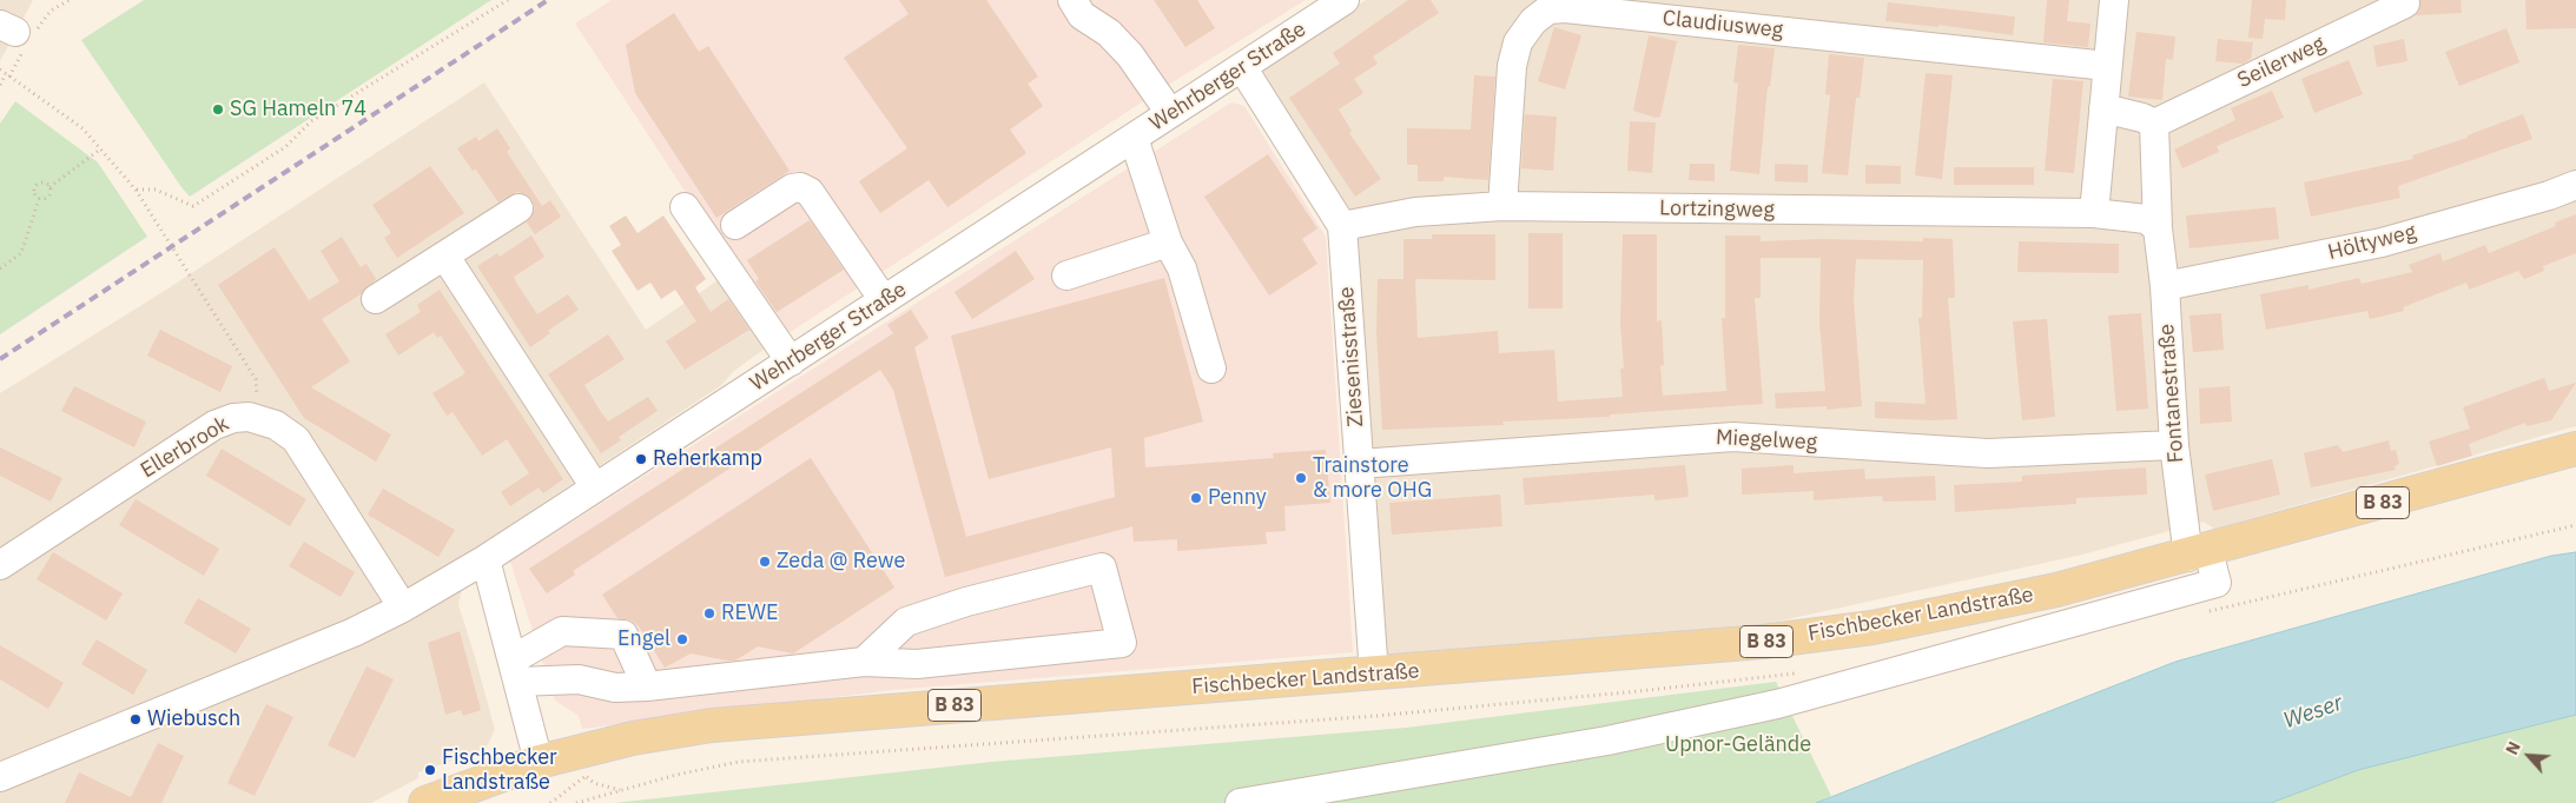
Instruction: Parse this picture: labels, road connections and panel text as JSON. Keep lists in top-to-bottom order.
{
  "streets": {
    "main road": ["B 83", "Fischbecker Landstraße"],
    "street": [
      "Claudiusweg",
      "Seilerweg",
      "Wehrberger Straße",
      "Lortzingweg",
      "Höltyweg",
      "Ziesenisstraße",
      "Fontanestraße",
      "Miegelweg",
      "Ellerbrook"
    ]
  },
  "crossings": [
    ["Claudiusweg", "Lortzingweg"],
    ["Seilerweg", "Fontanestraße"],
    ["Wehrberger Straße", "Ziesenisstraße"],
    ["Lortzingweg", "Ziesenisstraße"],
    ["Höltyweg", "Fontanestraße"],
    ["Ziesenisstraße", "Miegelweg"],
    ["Ziesenisstraße", "Fischbecker Landstraße"],
    ["Fontanestraße", "Miegelweg"],
    ["Fontanestraße", "B 83"],
    ["Fontanestraße", "Fischbecker Landstraße"],
    ["B 83", "Fischbecker Landstraße"]
  ],
  "water": ["Weser"],
  "parks": ["Upnor-Gelände"],
  "places": [
    "SG Hameln 74",
    "Reherkamp",
    "Trainstore & more OHG",
    "Penny",
    "Zeda @ Rewe",
    "REWE",
    "Engel",
    "Wiebusch",
    "Fischbecker Landstraße"
  ],
  "north": "top left"
}
